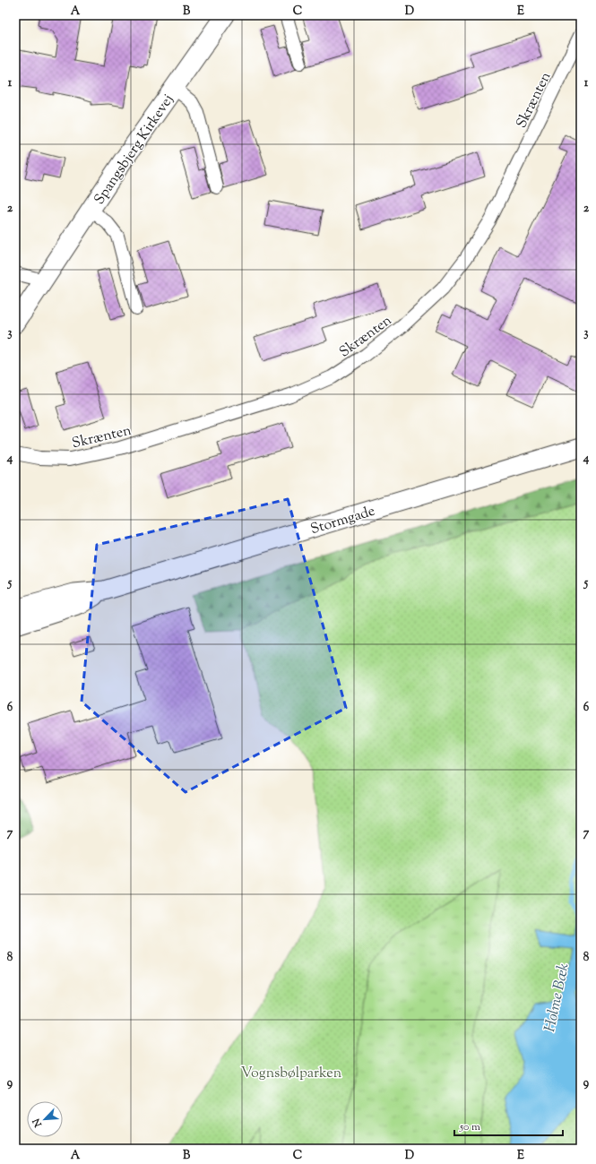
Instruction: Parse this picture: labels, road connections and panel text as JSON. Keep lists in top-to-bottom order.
{
  "streets": {
    "street": ["Skrænten", "Spangsbjerg Kirkevej", "Stormgade"]
  },
  "water": ["Holme Bæk"],
  "parks": ["Vognsbølparken"],
  "scale_bar": "50 m",
  "north": "bottom left",
  "grid": {
    "columns": [
      "A",
      "B",
      "C",
      "D",
      "E"
    ],
    "rows": [
      "1",
      "2",
      "3",
      "4",
      "5",
      "6",
      "7",
      "8",
      "9"
    ]
  }
}
